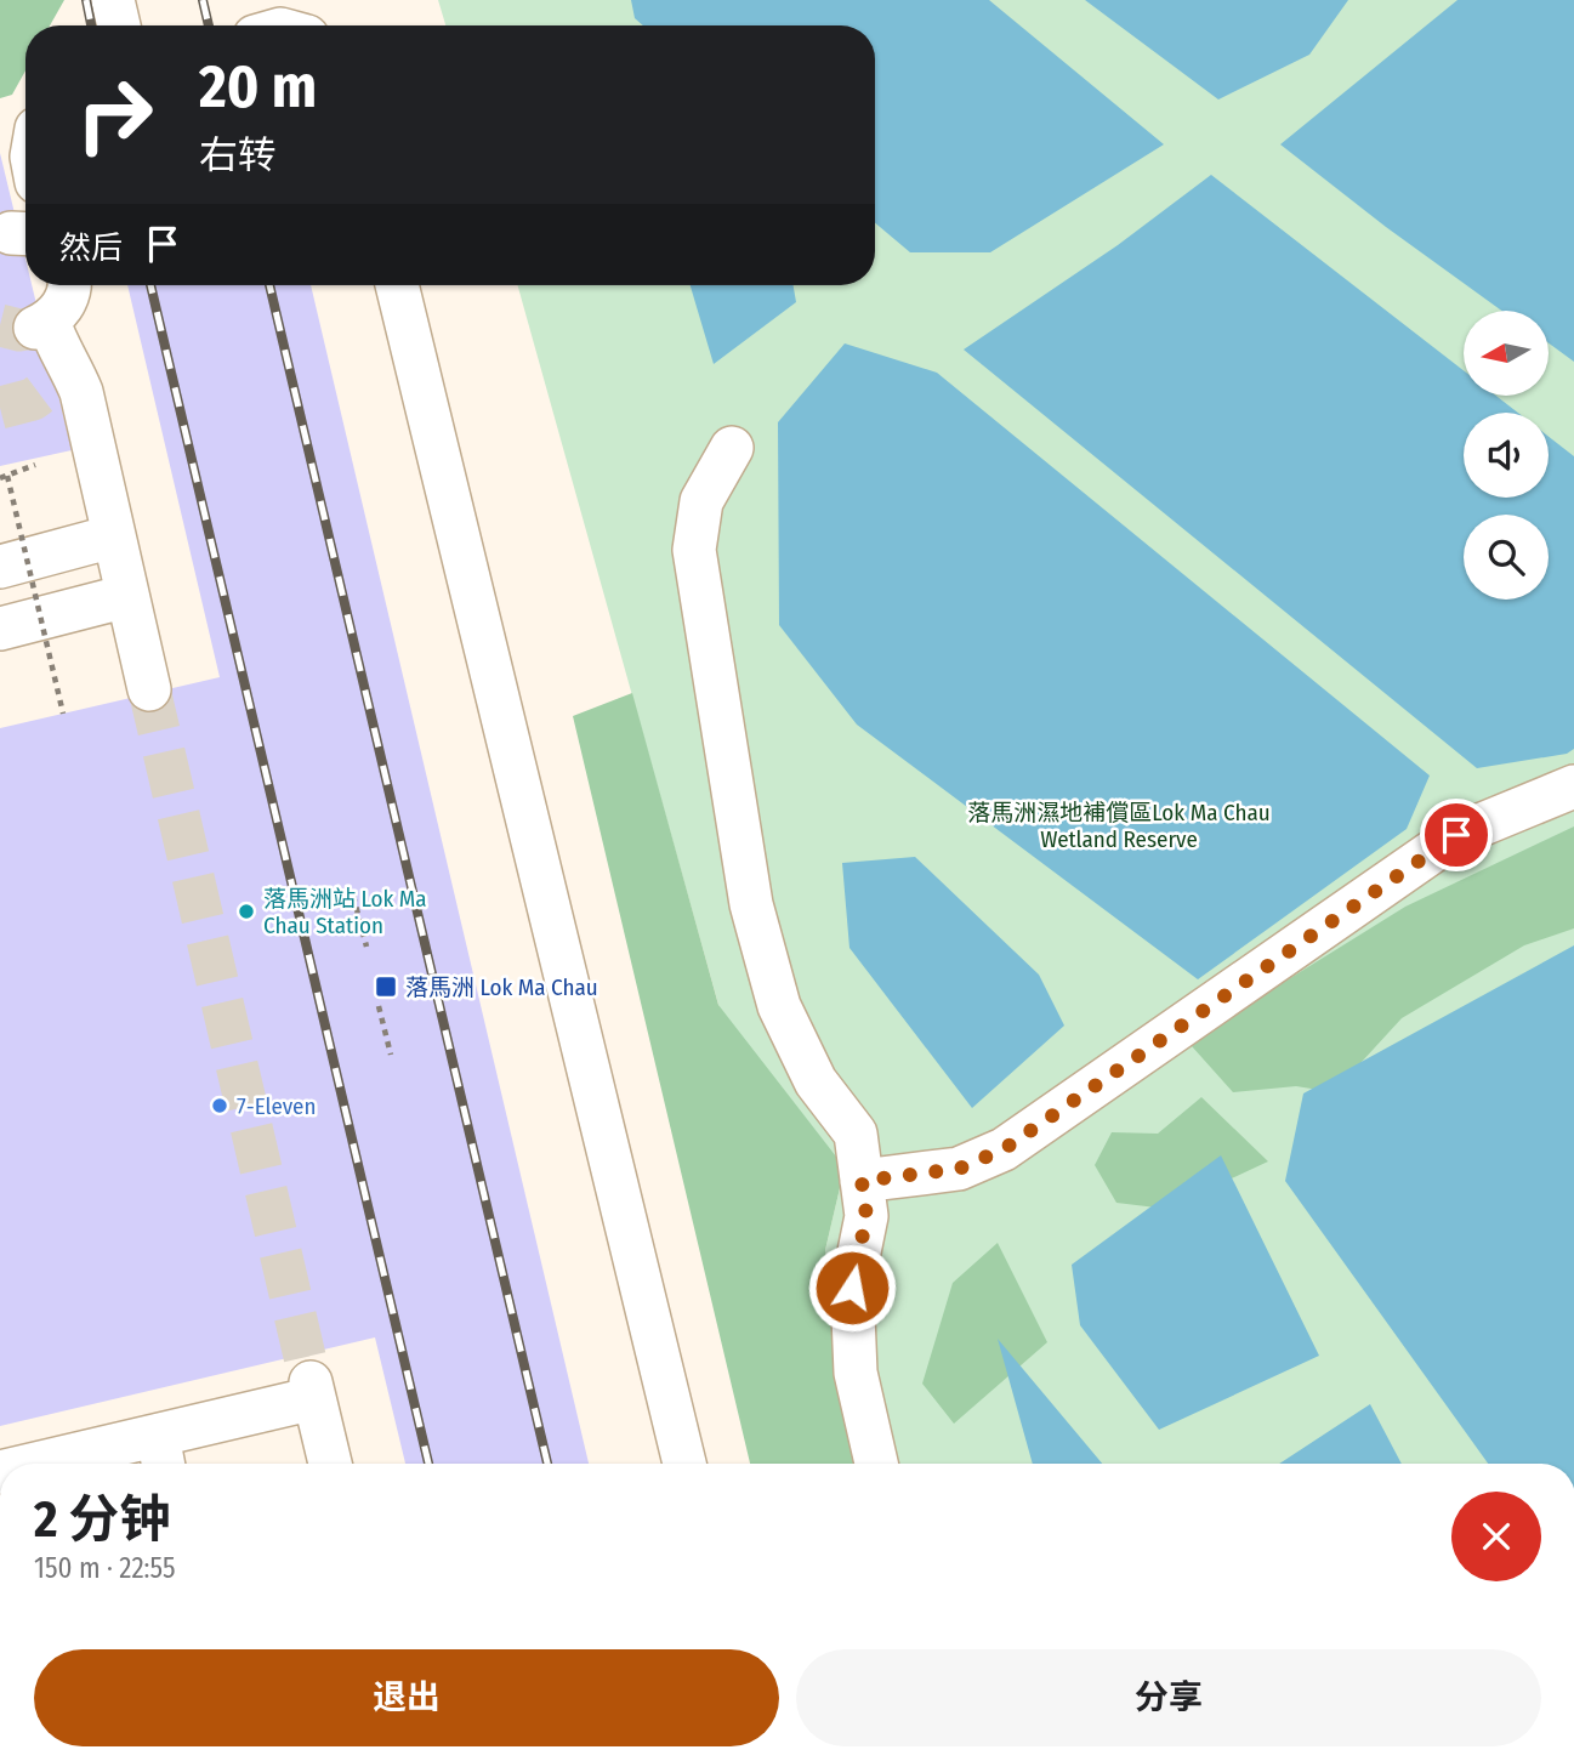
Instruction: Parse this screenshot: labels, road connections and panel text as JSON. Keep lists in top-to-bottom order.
{
  "parks": ["落馬洲濕地補償區Lok Ma Chau Wetland Reserve"],
  "places": {
    "other": ["落馬洲站 Lok Ma Chau Station", "7-Eleven"],
    "transit": ["落馬洲 Lok Ma Chau"]
  },
  "north": "left",
  "page": {
    "turn": ["20 m", "右转"],
    "then": "然后",
    "heading": ["2 分钟", "150 m · 22:55"],
    "buttons": ["退出", "分享"]
  }
}
